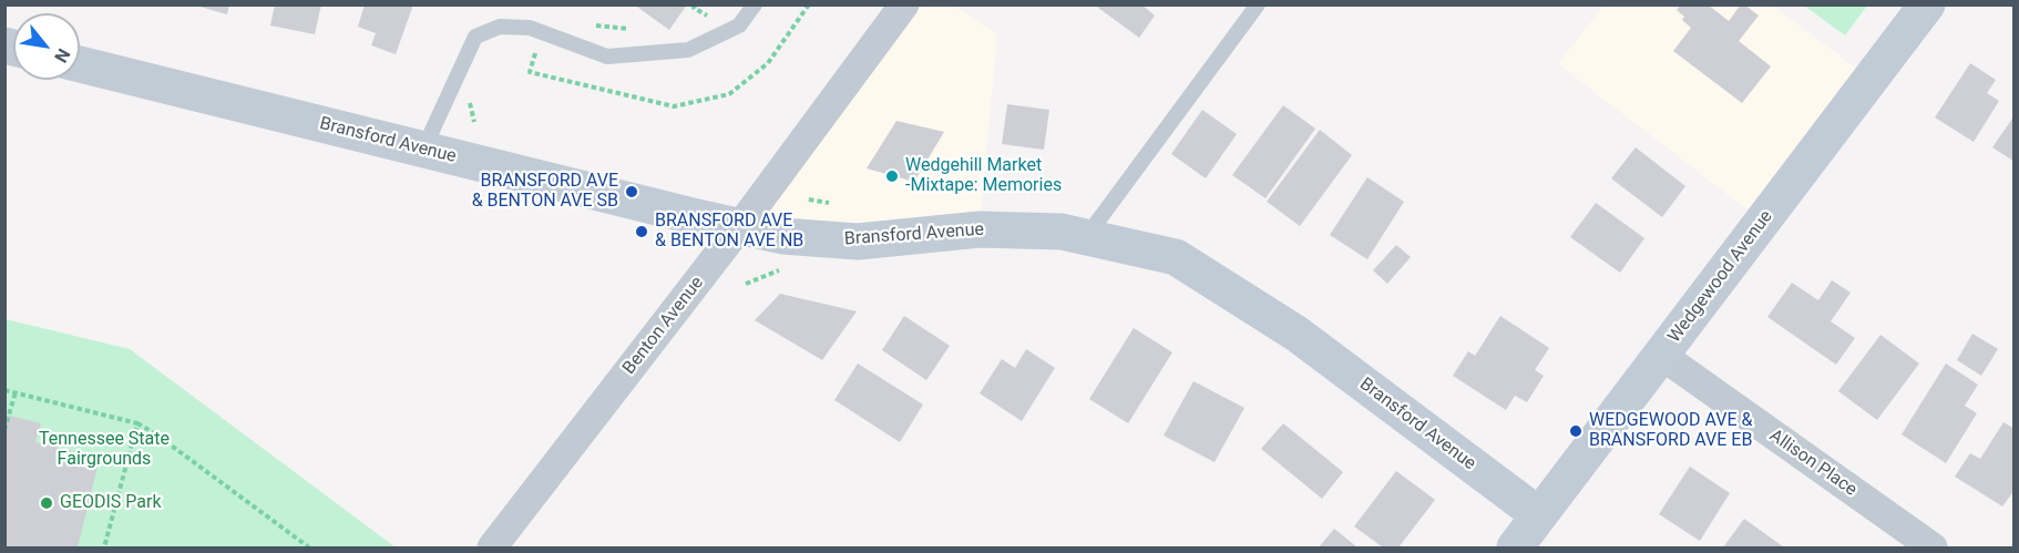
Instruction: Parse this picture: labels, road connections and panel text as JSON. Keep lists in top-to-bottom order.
{
  "streets": {
    "main road": ["Bransford Avenue", "Wedgewood Avenue"],
    "street": ["Benton Avenue", "Allison Place"]
  },
  "crossings": [
    ["Bransford Avenue", "Wedgewood Avenue"],
    ["Bransford Avenue", "Benton Avenue"],
    ["Wedgewood Avenue", "Allison Place"]
  ],
  "parks": ["Tennessee State Fairgrounds"],
  "places": [
    "Wedgehill Market -Mixtape: Memories",
    "BRANSFORD AVE & BENTON AVE SB",
    "BRANSFORD AVE & BENTON AVE NB",
    "WEDGEWOOD AVE & BRANSFORD AVE EB",
    "GEODIS Park"
  ],
  "north": "bottom right"
}
